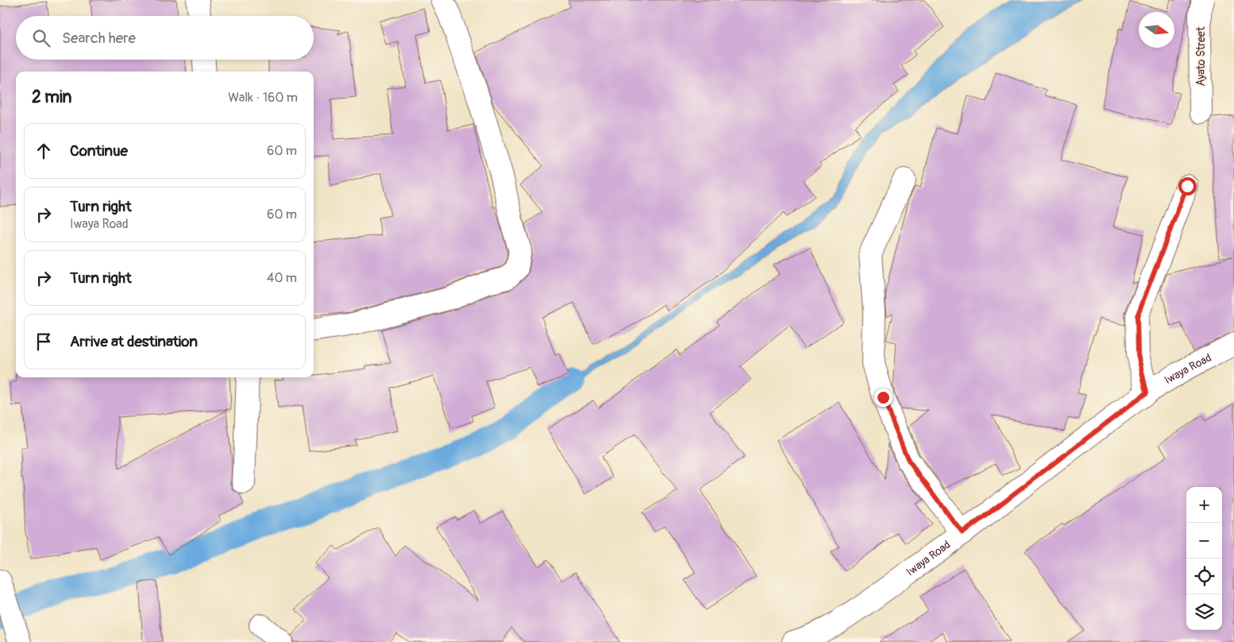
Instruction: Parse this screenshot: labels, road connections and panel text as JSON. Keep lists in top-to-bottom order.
{
  "streets": {
    "street": ["Ayato Street", "Iwaya Road"]
  },
  "north": "right",
  "page": {
    "search": "Search here",
    "heading": ["2 min", "Walk · 160 m"],
    "list": [
      ["Continue", "60 m"],
      ["Turn right", "Iwaya Road", "60 m"],
      ["Turn right", "40 m"],
      "Arrive at destination"
    ],
    "map_buttons": ["+", "−"]
  }
}
